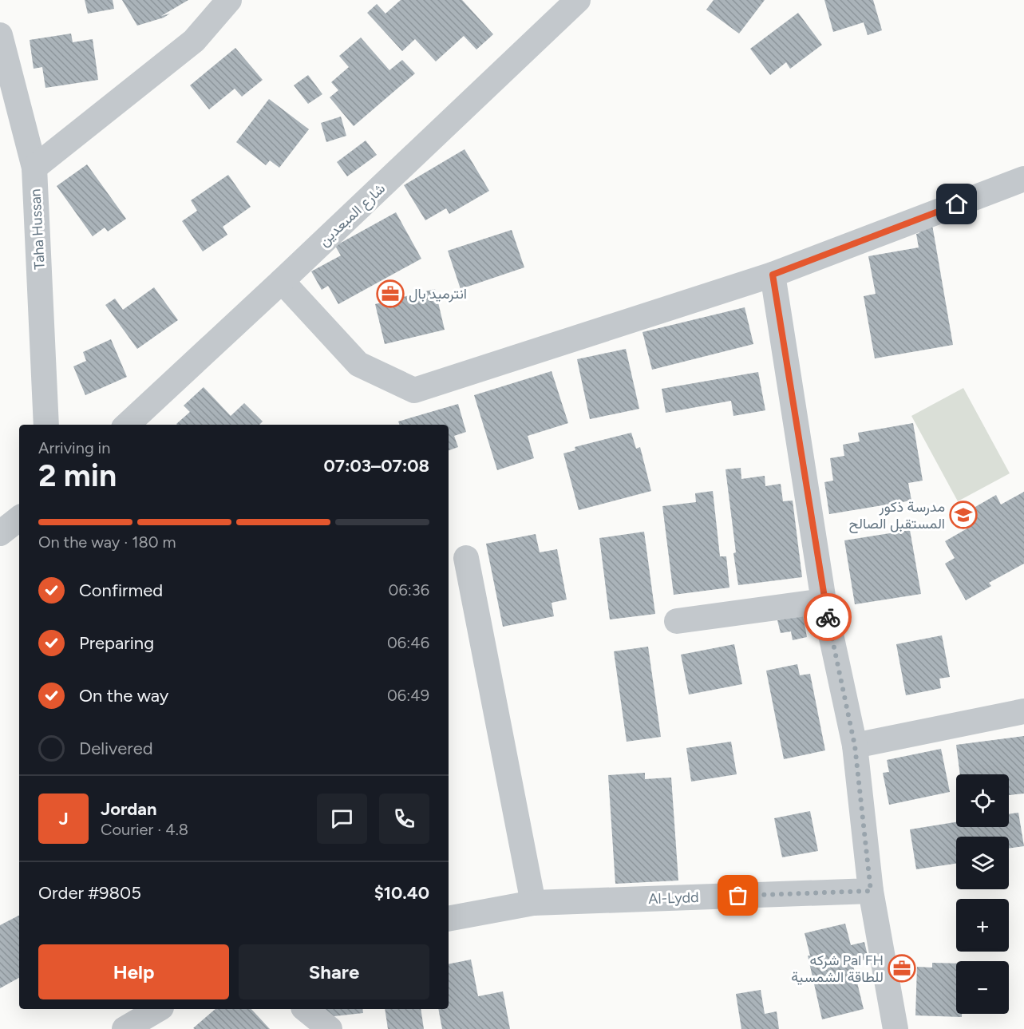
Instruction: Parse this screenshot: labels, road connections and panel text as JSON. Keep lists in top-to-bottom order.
{
  "streets": {
    "street": ["شارع المبعدين", "Taha Hussan", "Al-Lydd"]
  },
  "places": {
    "office": ["انترميد بال", "شركه Pal FH للطاقة الشمسية"],
    "school or university": ["مدرسة ذكور المستقبل الصالح"]
  },
  "page": {
    "heading": ["2 min", "Arriving in", "07:03–07:08"],
    "panel": [
      "Jordan",
      "Courier · 4.8",
      "Order #9805",
      "$10.40"
    ],
    "bar": "On the way · 180 m",
    "list": [
      ["Confirmed", "06:36"],
      ["Preparing", "06:46"],
      ["On the way", "06:49"],
      "Delivered"
    ],
    "map_buttons": ["+", "−"],
    "round": "J",
    "buttons": ["Help", "Share"]
  }
}
